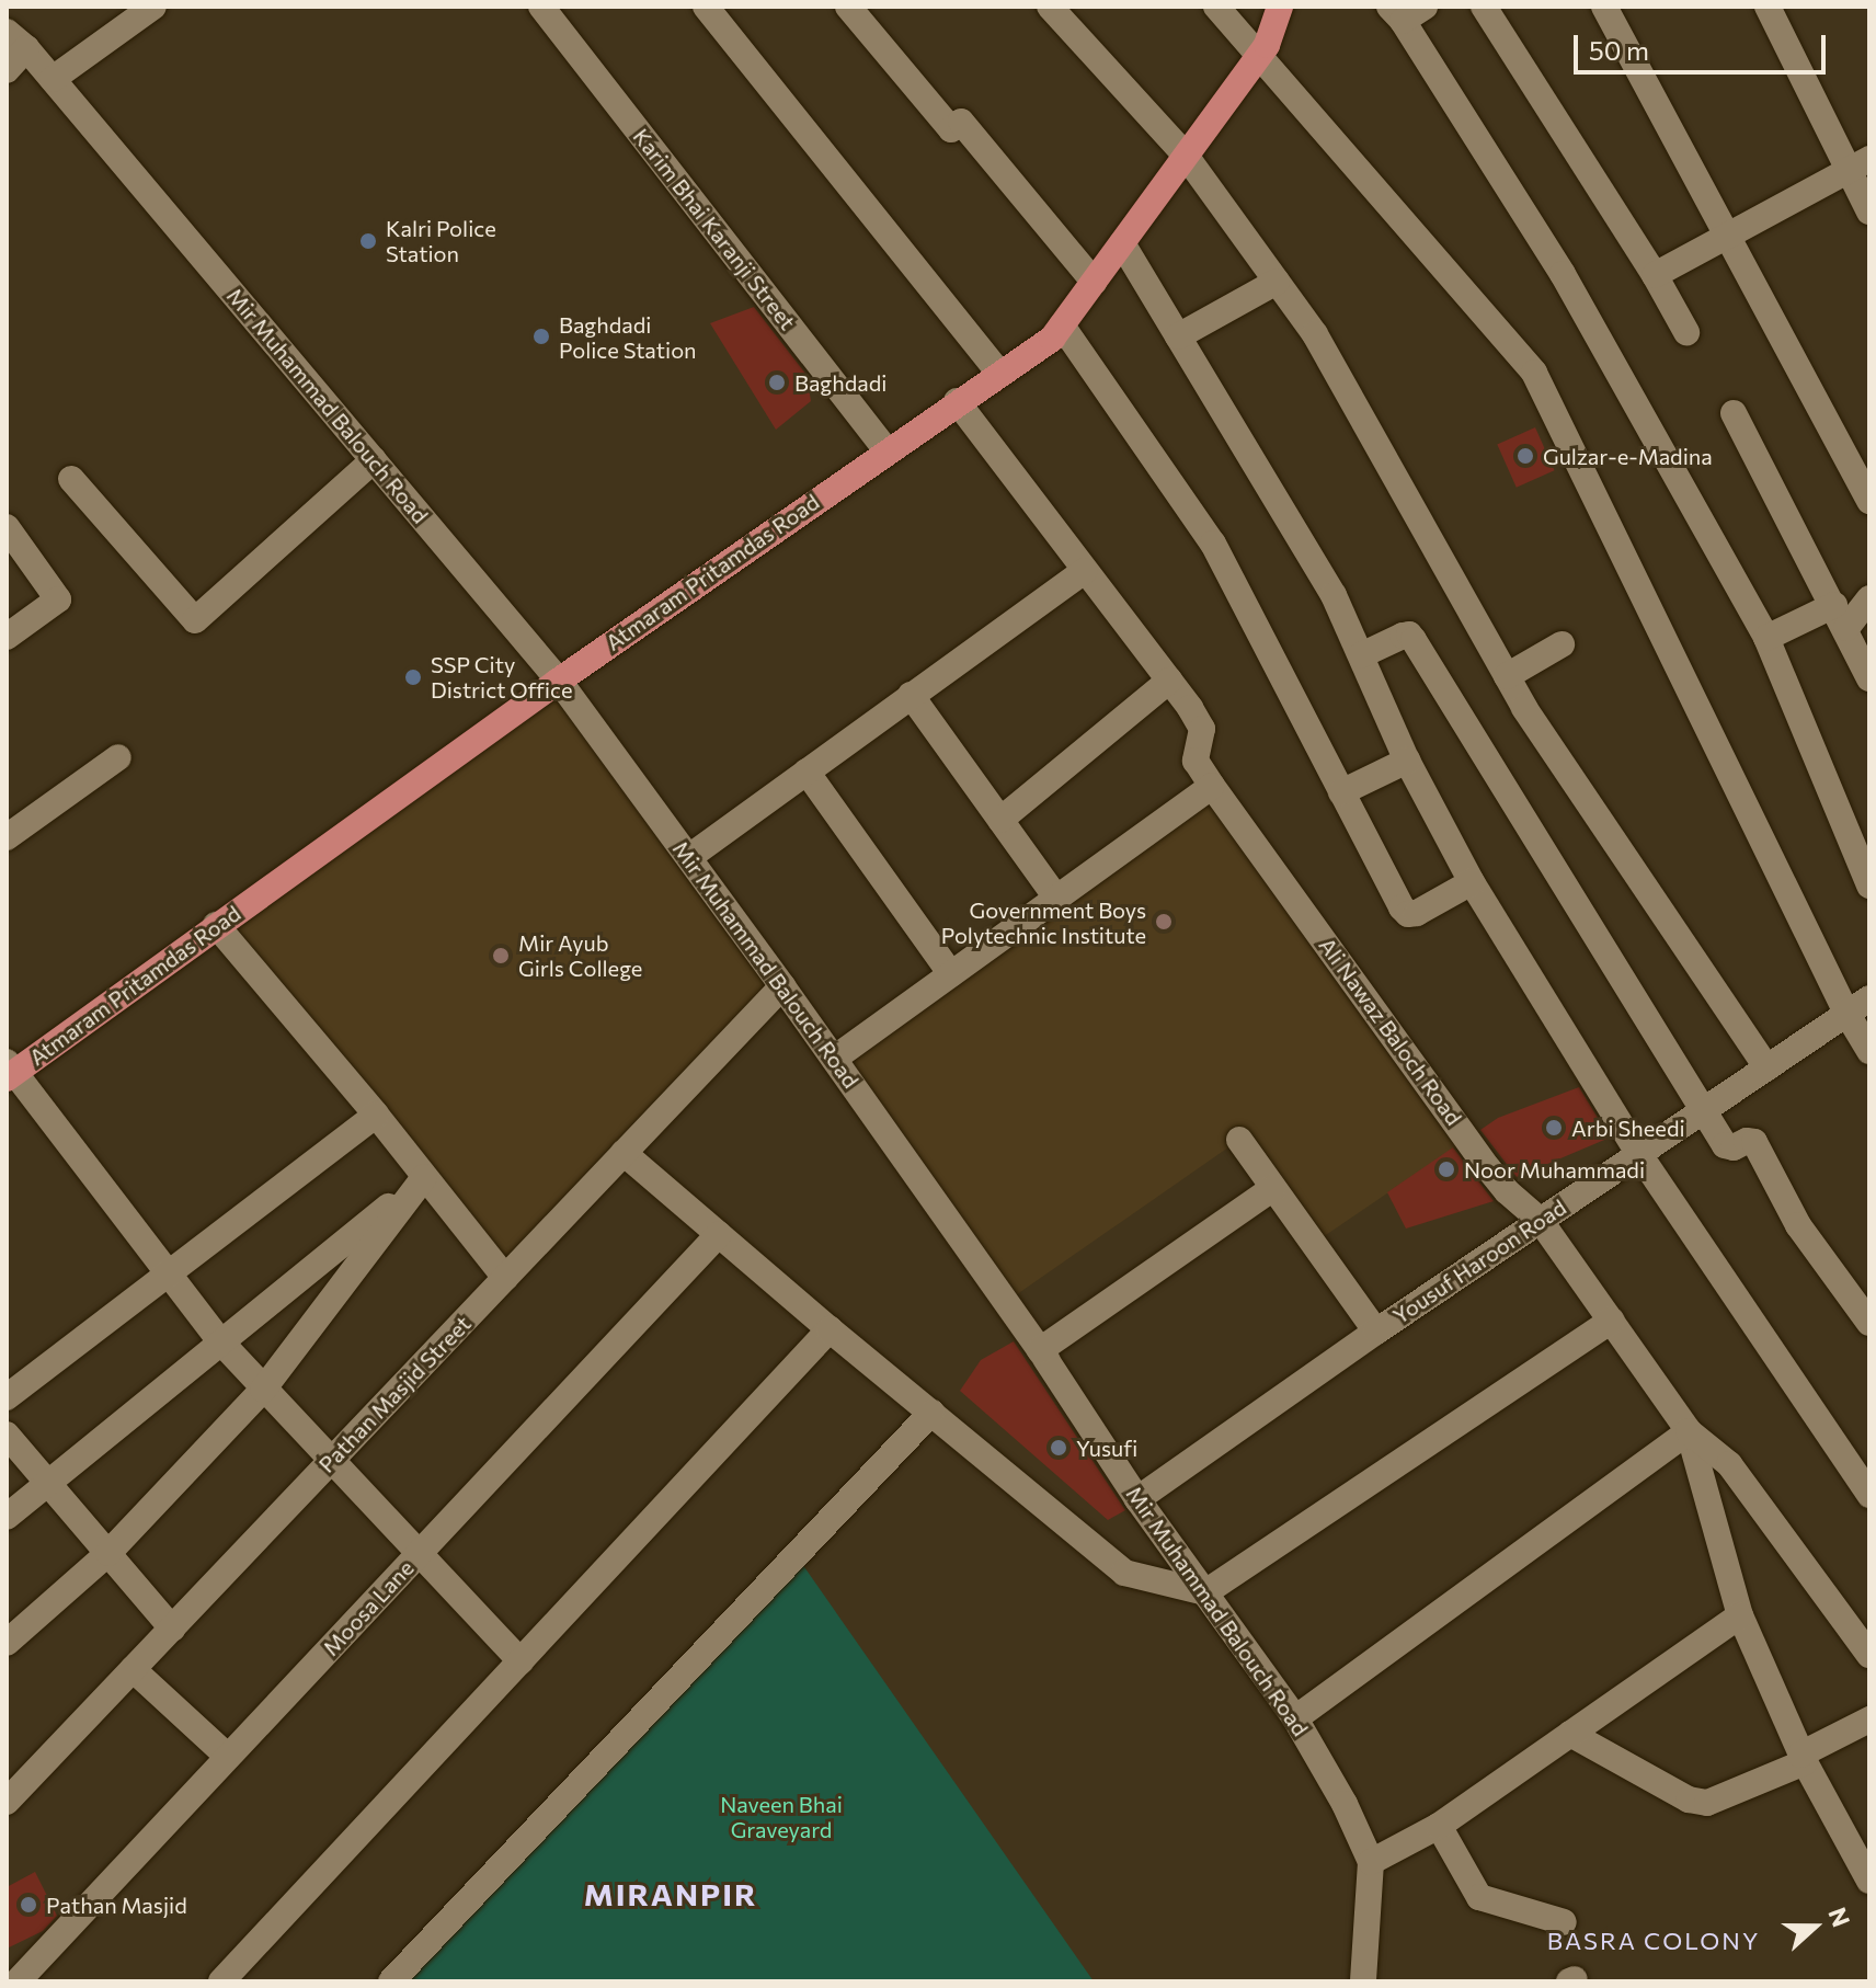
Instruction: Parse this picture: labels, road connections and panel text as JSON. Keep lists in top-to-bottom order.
{
  "streets": {
    "main road": ["Atmaram Pritamdas Road"],
    "street": [
      "Karim Bhai Karanji Street",
      "Mir Muhammad Balouch Road",
      "Ali Nawaz Baloch Road",
      "Yousuf Haroon Road",
      "Pathan Masjid Street",
      "Moosa Lane"
    ]
  },
  "crossings": [
    ["Karim Bhai Karanji Street", "Atmaram Pritamdas Road"],
    ["Mir Muhammad Balouch Road", "Atmaram Pritamdas Road"],
    ["Mir Muhammad Balouch Road", "Yousuf Haroon Road"],
    ["Mir Muhammad Balouch Road", "Pathan Masjid Street"],
    ["Atmaram Pritamdas Road", "Ali Nawaz Baloch Road"],
    ["Ali Nawaz Baloch Road", "Yousuf Haroon Road"]
  ],
  "districts": ["MIRANPIR", "BASRA COLONY"],
  "parks": ["Naveen Bhai Graveyard"],
  "places": [
    "Kalri Police Station",
    "Baghdadi Police Station",
    "Baghdadi",
    "Gulzar-e-Madina",
    "SSP City District Office",
    "Government Boys Polytechnic Institute",
    "Mir Ayub Girls College",
    "Arbi Sheedi",
    "Noor Muhammadi",
    "Yusufi",
    "Pathan Masjid"
  ],
  "scale_bar": "50 m",
  "north": "right"
}
